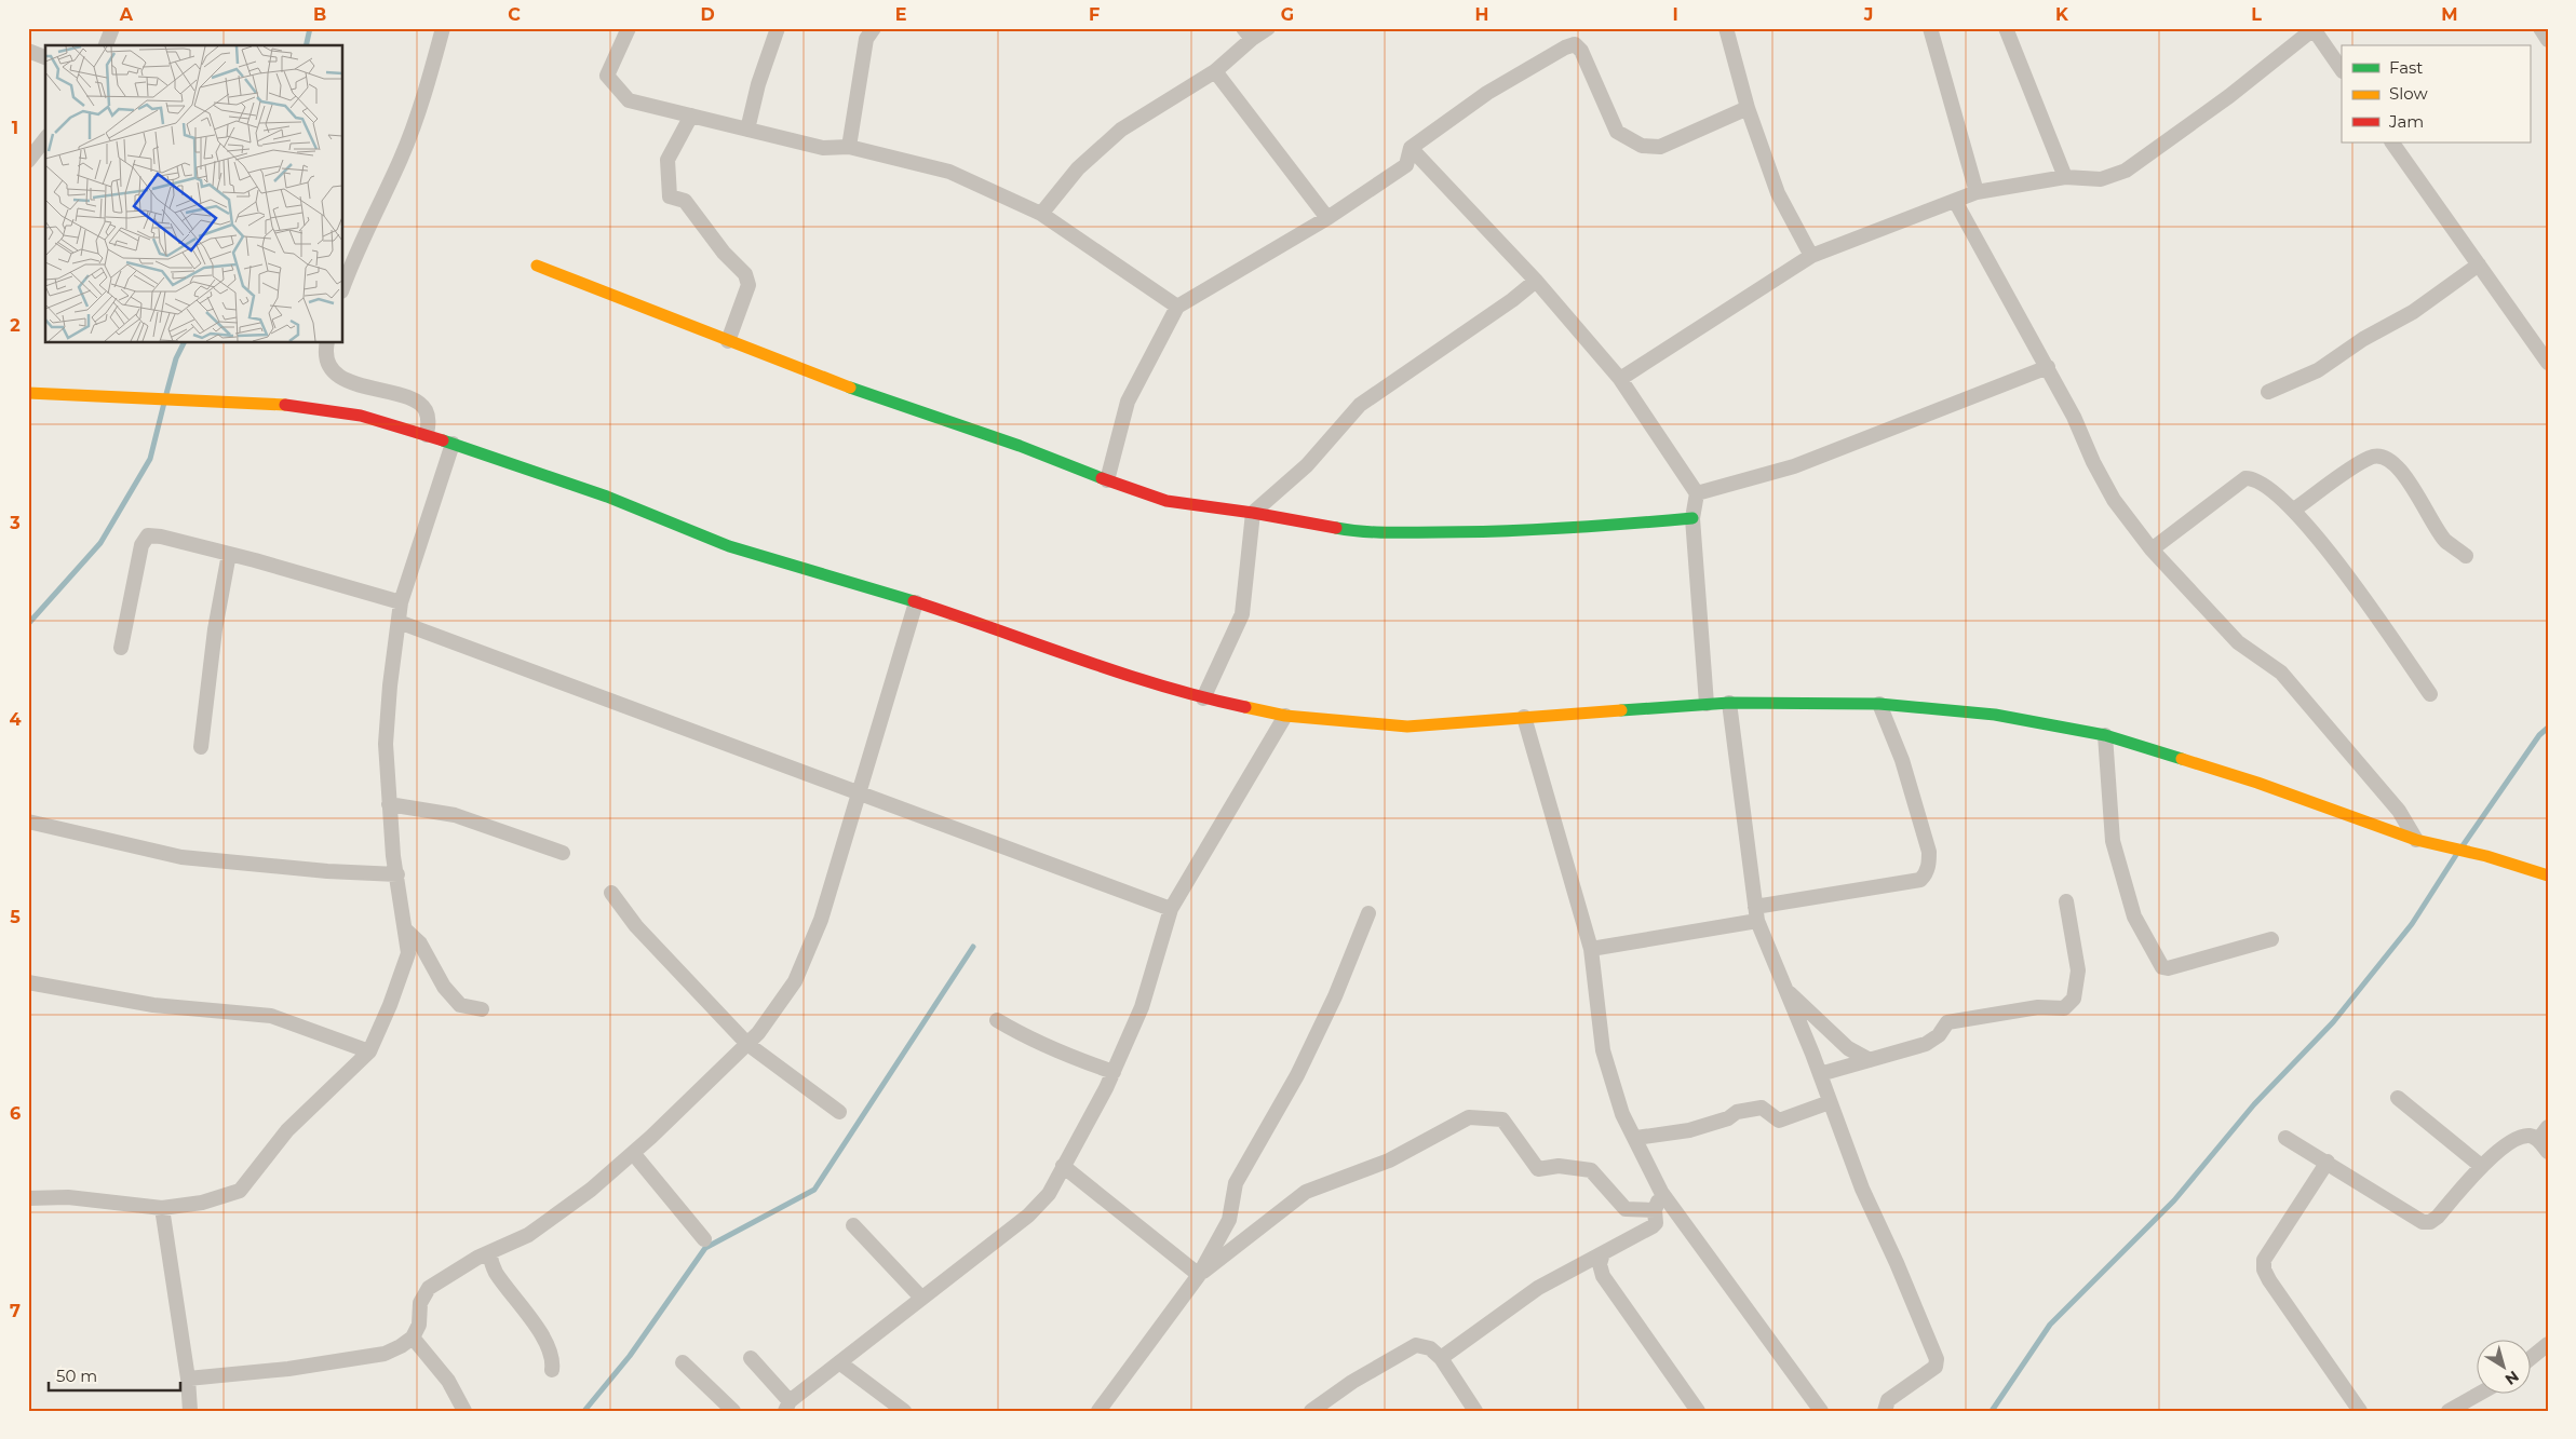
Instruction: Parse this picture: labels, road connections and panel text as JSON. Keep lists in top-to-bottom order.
{
  "legend": ["Fast", "Slow", "Jam"],
  "scale_bar": "50 m",
  "north": "bottom right",
  "grid": {
    "columns": [
      "A",
      "B",
      "C",
      "D",
      "E",
      "F",
      "G",
      "H",
      "I",
      "J",
      "K",
      "L",
      "M"
    ],
    "rows": [
      "1",
      "2",
      "3",
      "4",
      "5",
      "6",
      "7"
    ]
  }
}
